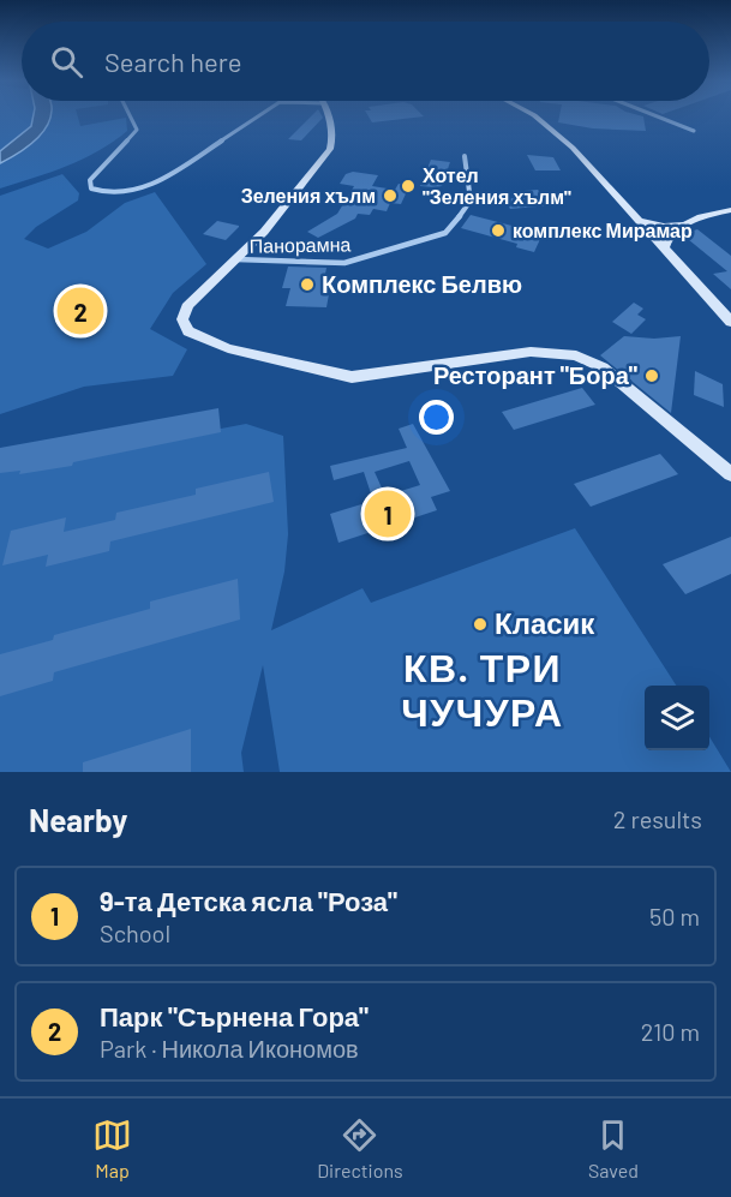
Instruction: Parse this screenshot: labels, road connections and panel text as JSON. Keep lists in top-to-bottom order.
{
  "streets": {
    "street": ["Панорамна"]
  },
  "districts": ["КВ. ТРИ ЧУЧУРА"],
  "places": [
    "Хотел \"Зеления хълм\"",
    "Зеления хълм",
    "комплекс Мирамар",
    "Комплекс Белвю",
    "Ресторант \"Бора\"",
    "Класик"
  ],
  "page": {
    "search": "Search here",
    "pins": ["2", "1"],
    "heading": ["Nearby", "2 results"],
    "list": [
      {
        "mark": "1",
        "name": "9-та Детска ясла \"Роза\"",
        "note": "School",
        "value": "50 m"
      },
      {
        "mark": "2",
        "name": "Парк \"Сърнена Гора\"",
        "note": "Park · Никола Икономов",
        "value": "210 m"
      }
    ],
    "nav": ["Map", "Directions", "Saved"]
  }
}
